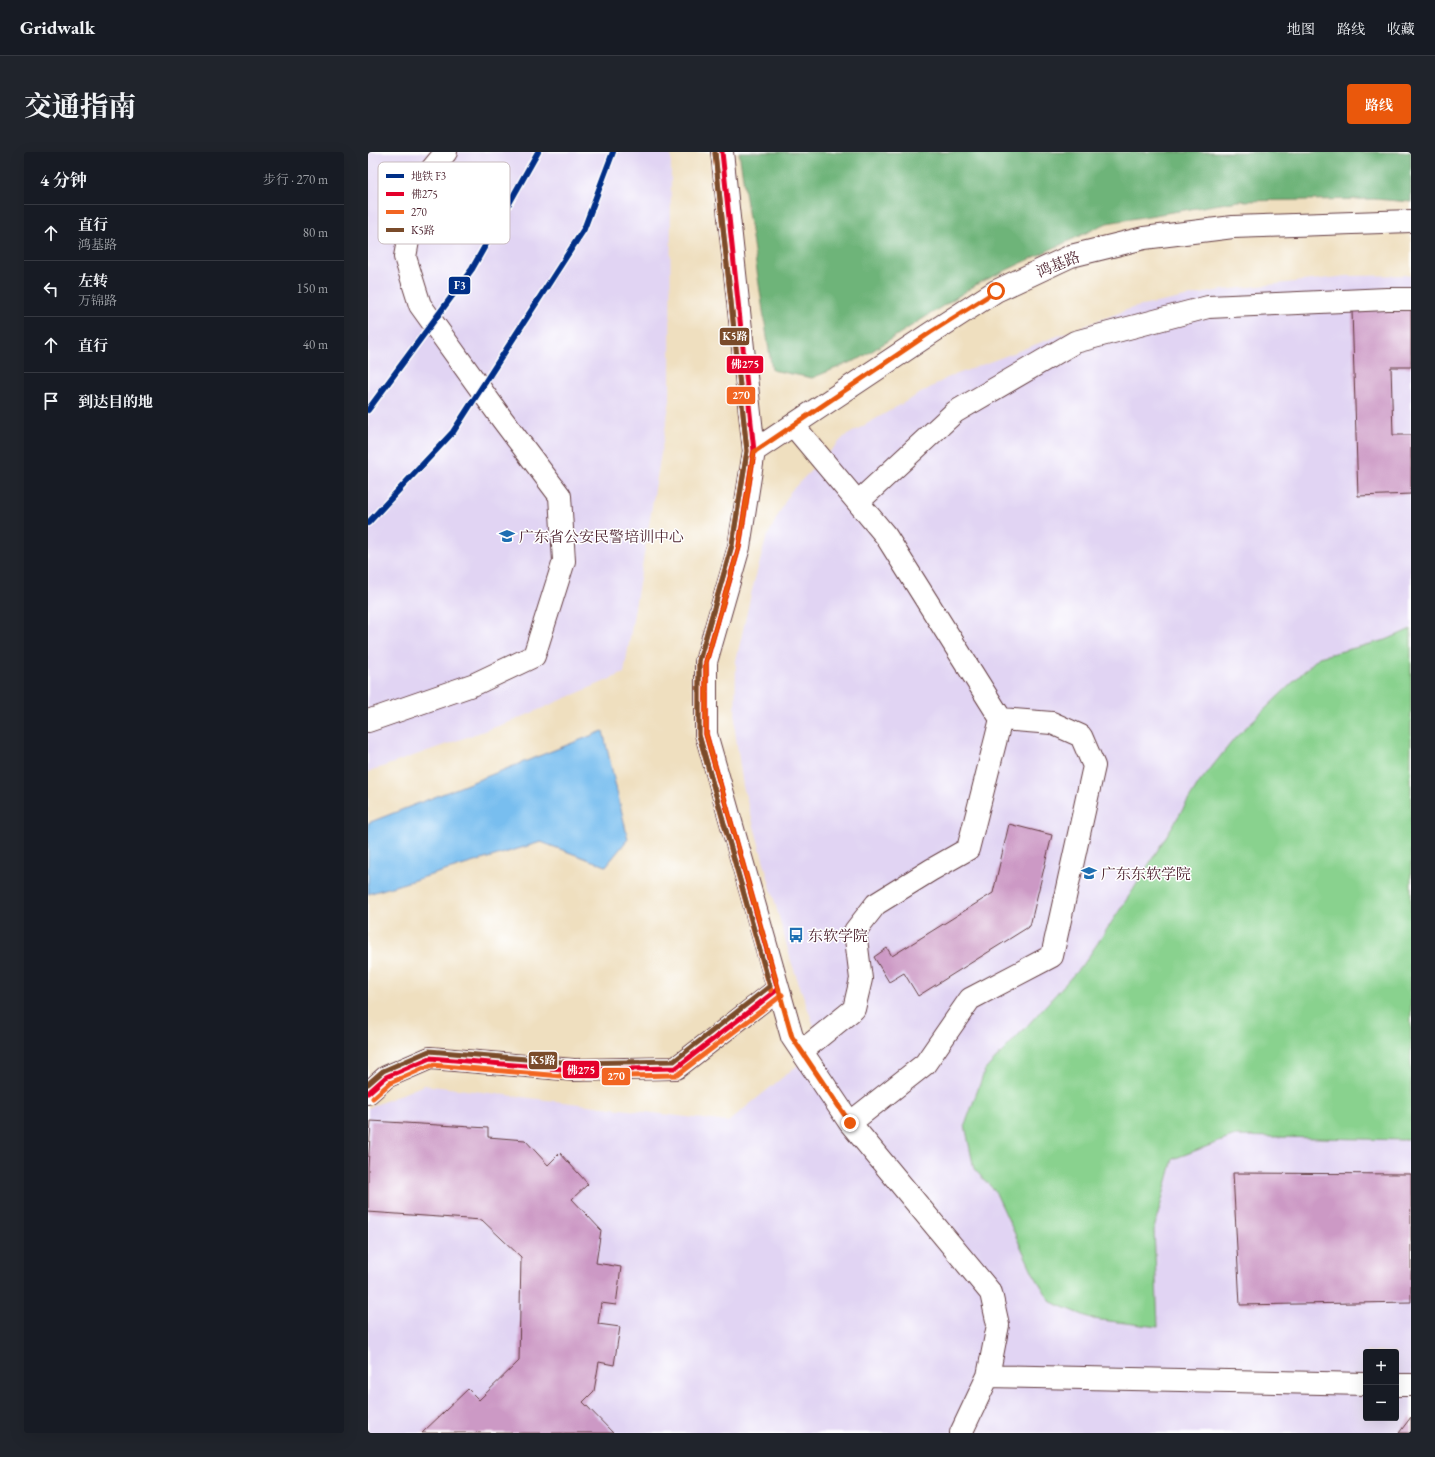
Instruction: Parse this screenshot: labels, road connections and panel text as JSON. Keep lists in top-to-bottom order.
{
  "streets": {
    "street": ["鸿基路"]
  },
  "places": {
    "school or university": ["广东省公安民警培训中心", "广东东软学院"],
    "bus stop": ["东软学院"]
  },
  "lines": [
    "metro line F3",
    "transit line 佛275",
    "transit line 270",
    "transit line K5路"
  ],
  "legend": [
    "地铁 F3",
    "佛275",
    "270",
    "K5路"
  ],
  "page": {
    "header": "Gridwalk",
    "nav": ["地图", "路线", "收藏"],
    "title": "交通指南",
    "buttons": "路线",
    "heading": ["4 分钟", "步行 · 270 m"],
    "list": [
      ["直行", "鸿基路", "80 m"],
      ["左转", "万锦路", "150 m"],
      ["直行", "40 m"],
      "到达目的地"
    ],
    "map_buttons": ["+", "−"]
  }
}
